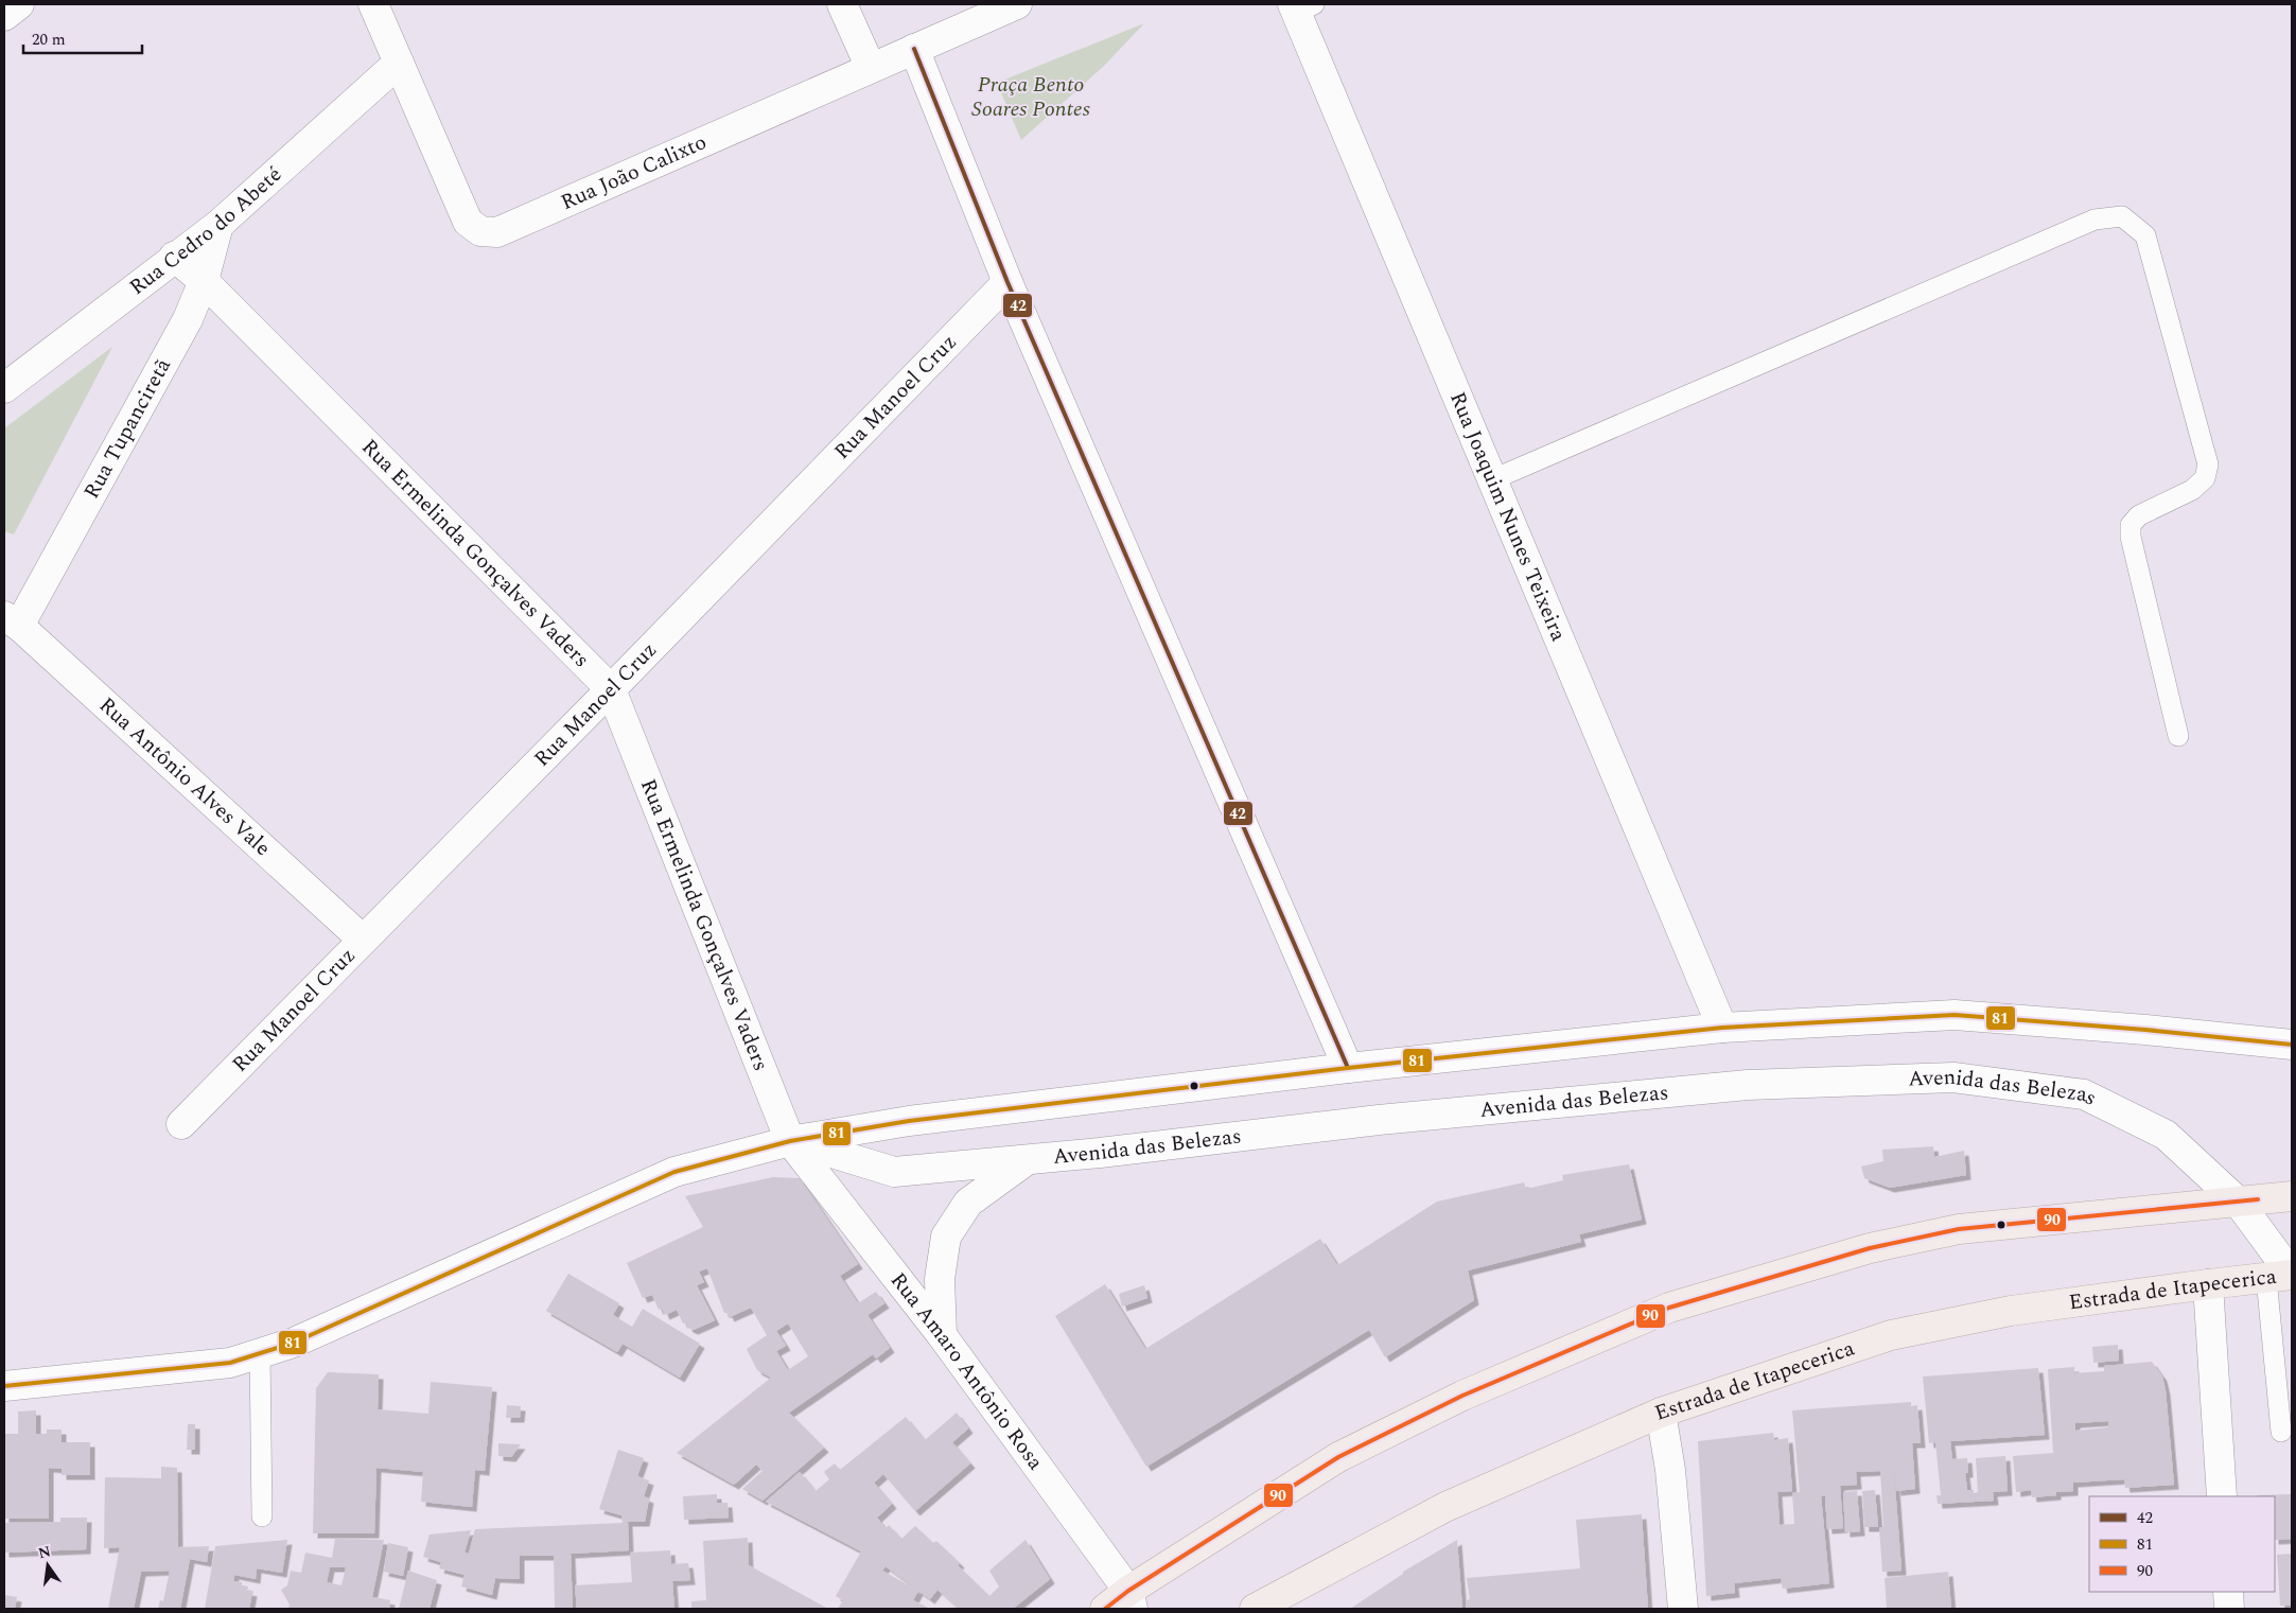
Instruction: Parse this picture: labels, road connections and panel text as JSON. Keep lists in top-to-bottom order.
{
  "streets": {
    "main road": ["Estrada de Itapecerica"],
    "street": [
      "Rua João Calixto",
      "Rua Cedro do Abeté",
      "Rua Manoel Cruz",
      "Rua Tupanciretã",
      "Rua Joaquim Nunes Teixeira",
      "Rua Ermelinda Gonçalves Vaders",
      "Rua Antônio Alves Vale",
      "Avenida das Belezas",
      "Rua Amaro Antônio Rosa"
    ]
  },
  "crossings": [
    ["Rua João Calixto", "Rua Cedro do Abeté"],
    ["Rua Cedro do Abeté", "Rua Tupanciretã"],
    ["Rua Cedro do Abeté", "Rua Ermelinda Gonçalves Vaders"],
    ["Rua Manoel Cruz", "Rua Ermelinda Gonçalves Vaders"],
    ["Rua Manoel Cruz", "Rua Antônio Alves Vale"],
    ["Rua Tupanciretã", "Rua Ermelinda Gonçalves Vaders"],
    ["Rua Tupanciretã", "Rua Antônio Alves Vale"],
    ["Rua Ermelinda Gonçalves Vaders", "Avenida das Belezas"],
    ["Rua Ermelinda Gonçalves Vaders", "Rua Amaro Antônio Rosa"],
    ["Avenida das Belezas", "Estrada de Itapecerica"],
    ["Avenida das Belezas", "Rua Amaro Antônio Rosa"]
  ],
  "parks": ["Praça Bento Soares Pontes"],
  "lines": ["transit line 42", "transit line 81", "transit line 90"],
  "legend": ["42", "81", "90"],
  "scale_bar": "20 m",
  "north": "top"
}
